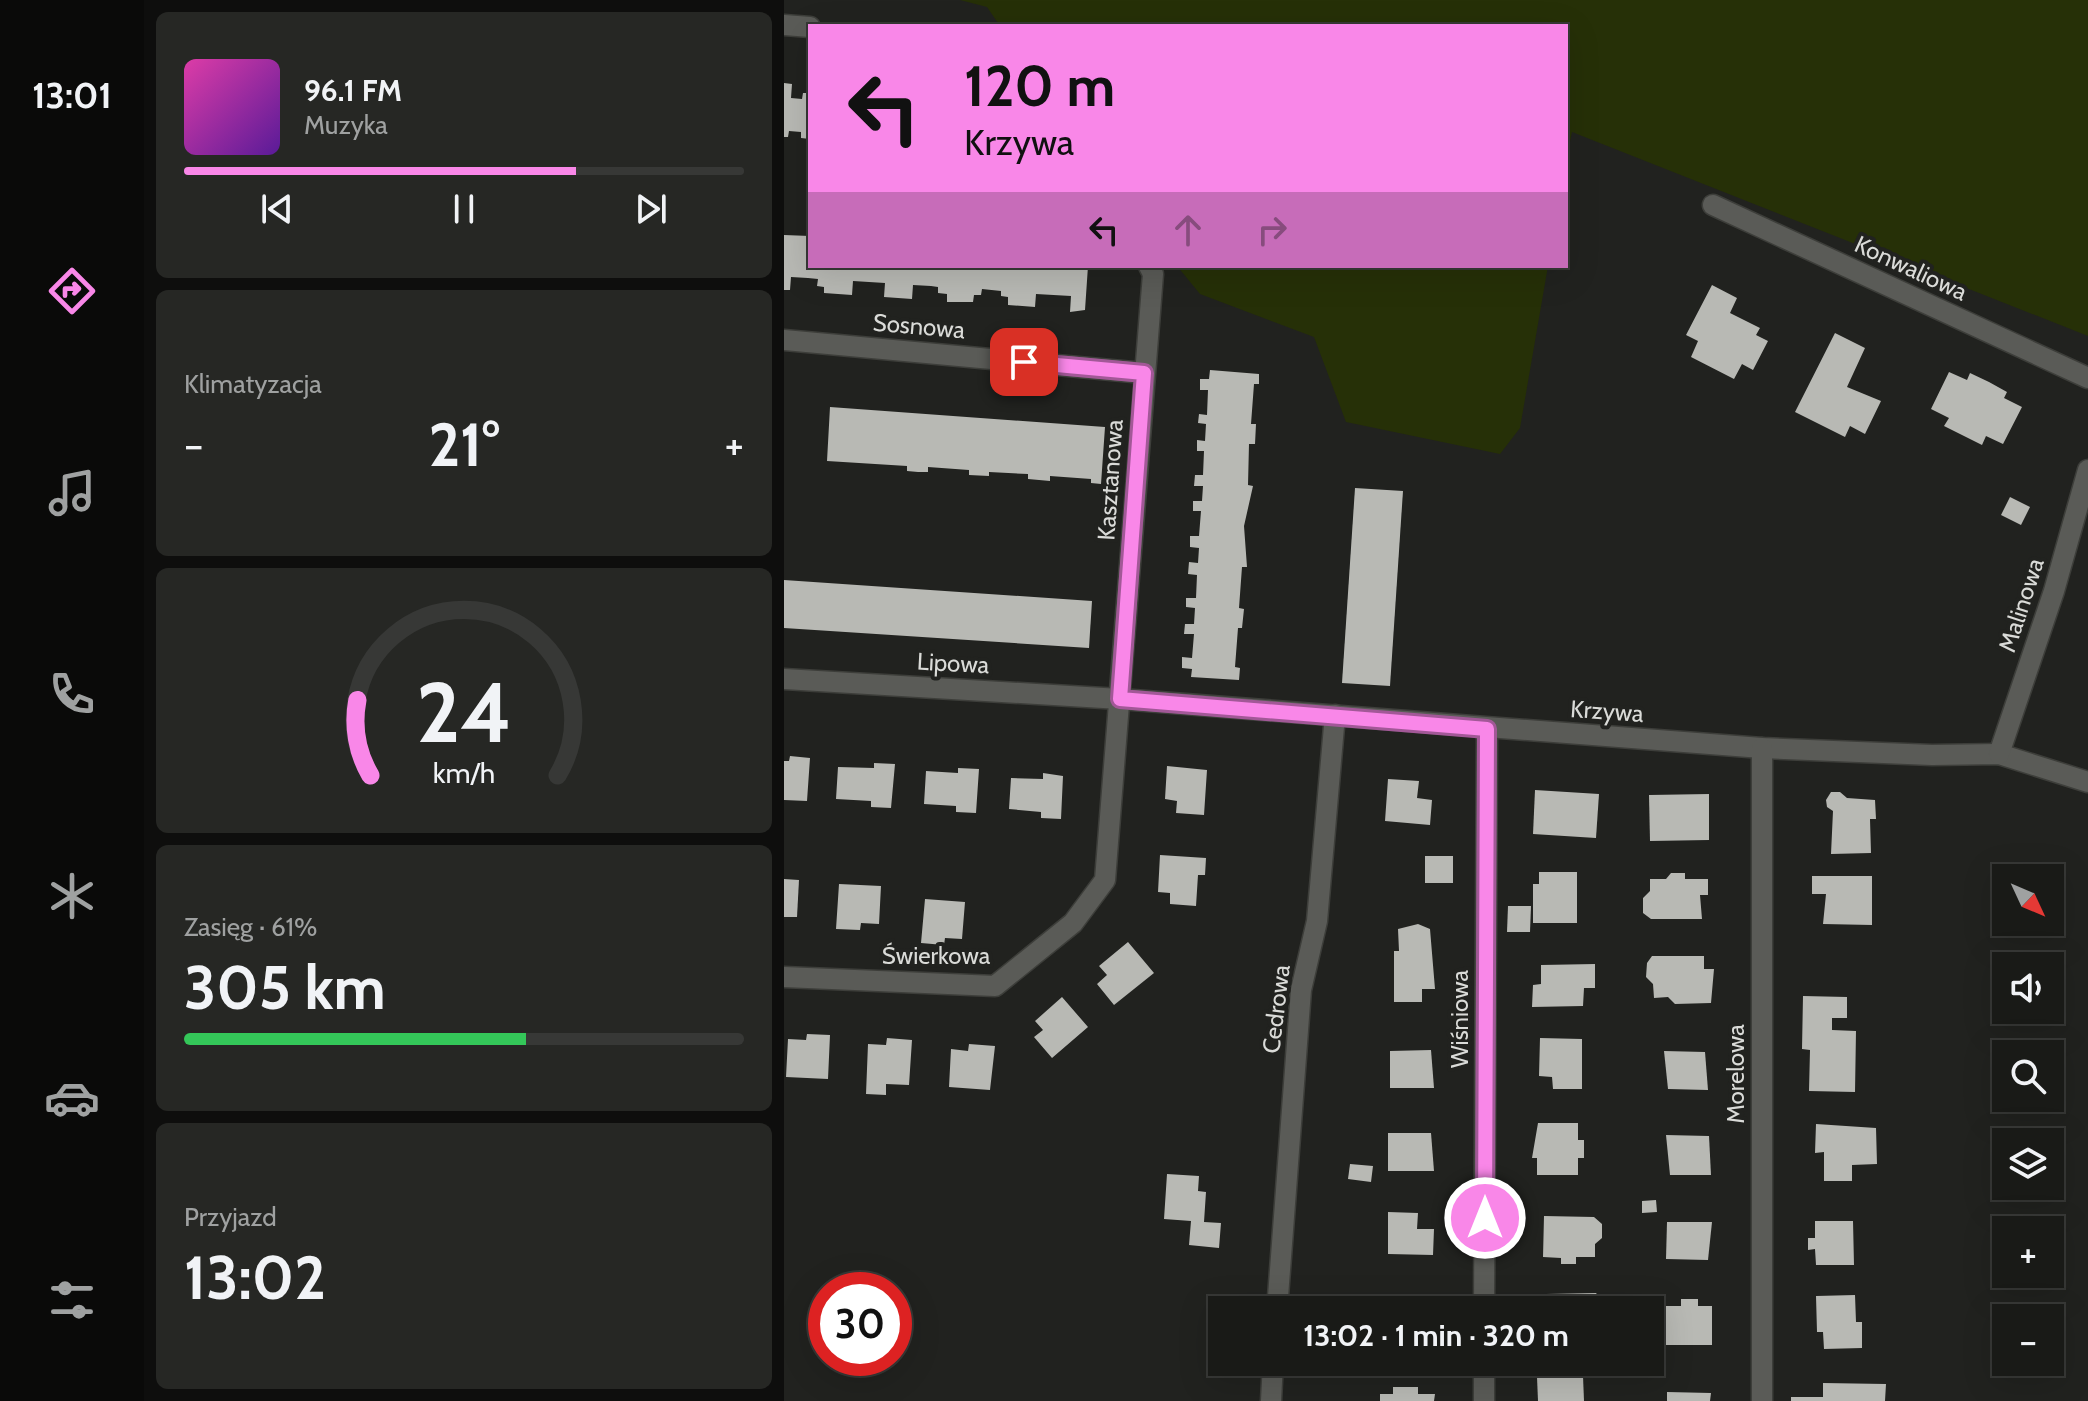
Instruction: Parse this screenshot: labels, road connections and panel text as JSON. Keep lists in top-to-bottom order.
{
  "streets": {
    "street": [
      "Konwaliowa",
      "Sosnowa",
      "Kasztanowa",
      "Malinowa",
      "Lipowa",
      "Krzywa",
      "Świerkowa",
      "Cedrowa",
      "Wiśniowa",
      "Morelowa"
    ]
  },
  "crossings": [
    ["Sosnowa", "Kasztanowa"],
    ["Kasztanowa", "Lipowa"],
    ["Kasztanowa", "Krzywa"],
    ["Kasztanowa", "Świerkowa"],
    ["Malinowa", "Krzywa"],
    ["Lipowa", "Krzywa"],
    ["Lipowa", "Świerkowa"],
    ["Krzywa", "Świerkowa"],
    ["Krzywa", "Cedrowa"],
    ["Krzywa", "Wiśniowa"],
    ["Krzywa", "Morelowa"]
  ],
  "north": "bottom right",
  "page": {
    "tabs": "13:01",
    "turn": ["120 m", "Krzywa"],
    "song": ["96.1 FM", "Muzyka"],
    "tile": [
      "Klimatyzacja",
      ["Zasięg · 61%", "305 km"],
      ["Przyjazd", "13:02"]
    ],
    "heat": ["−", "21°", "+"],
    "map_buttons": ["+", "−"],
    "limit": "30",
    "trip": "13:02 · 1 min · 320 m",
    "gauge": ["24", "km/h"]
  }
}
